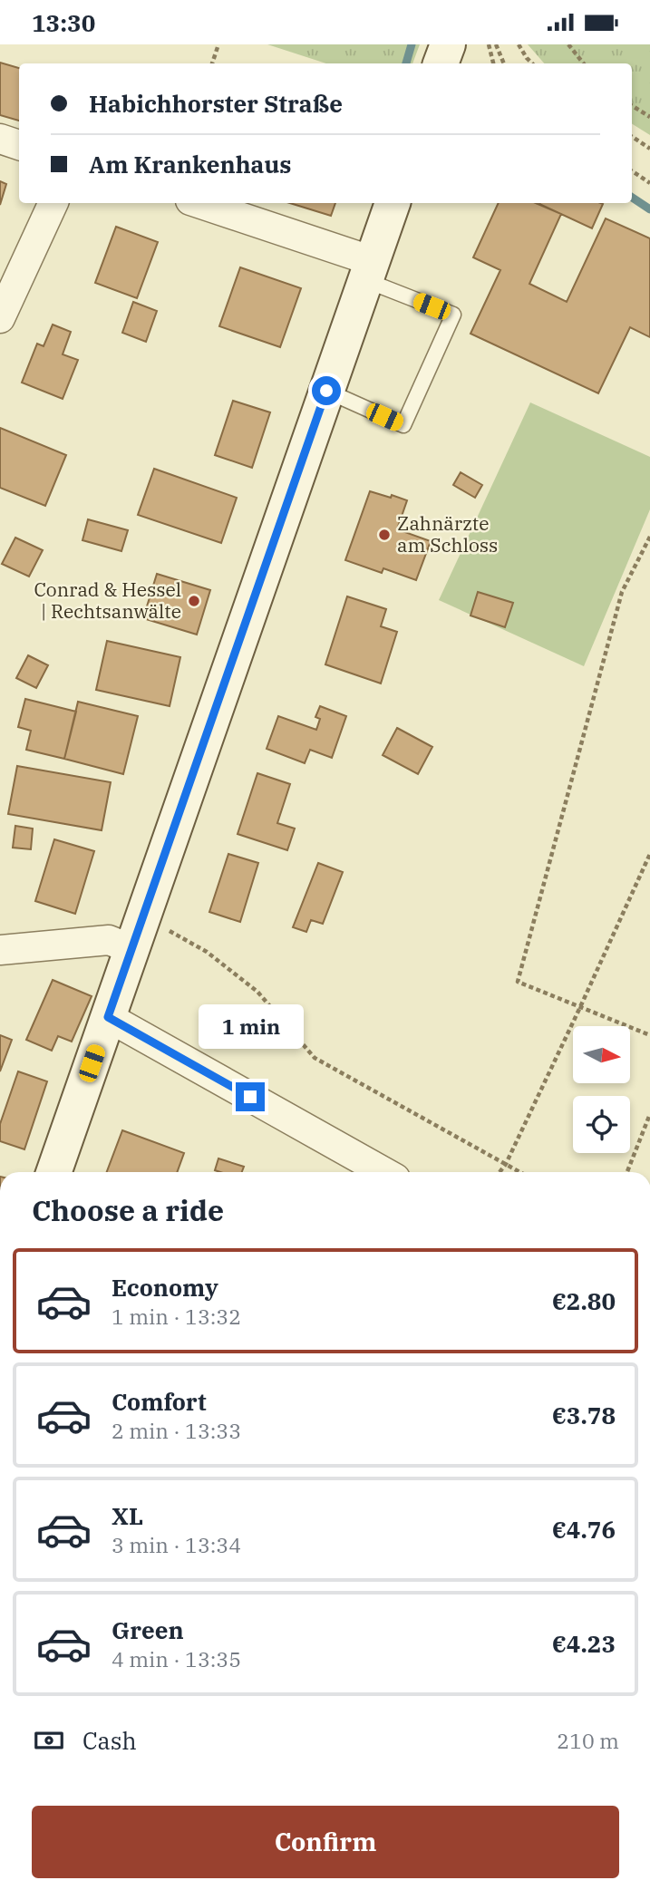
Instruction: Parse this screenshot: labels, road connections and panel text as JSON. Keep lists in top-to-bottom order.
{
  "places": ["Zahnärzte am Schloss", "Conrad & Hessel | Rechtsanwälte"],
  "north": "right",
  "page": {
    "status": "13:30",
    "banner": ["Habichhorster Straße", "Am Krankenhaus"],
    "bubble": "1 min",
    "heading": "Choose a ride",
    "list": [
      {
        "name": "Economy",
        "note": "1 min · 13:32",
        "value": "€2.80"
      },
      {
        "name": "Comfort",
        "note": "2 min · 13:33",
        "value": "€3.78"
      },
      {
        "name": "XL",
        "note": "3 min · 13:34",
        "value": "€4.76"
      },
      {
        "name": "Green",
        "note": "4 min · 13:35",
        "value": "€4.23"
      }
    ],
    "pay": ["Cash", "210 m"],
    "buttons": "Confirm"
  }
}
